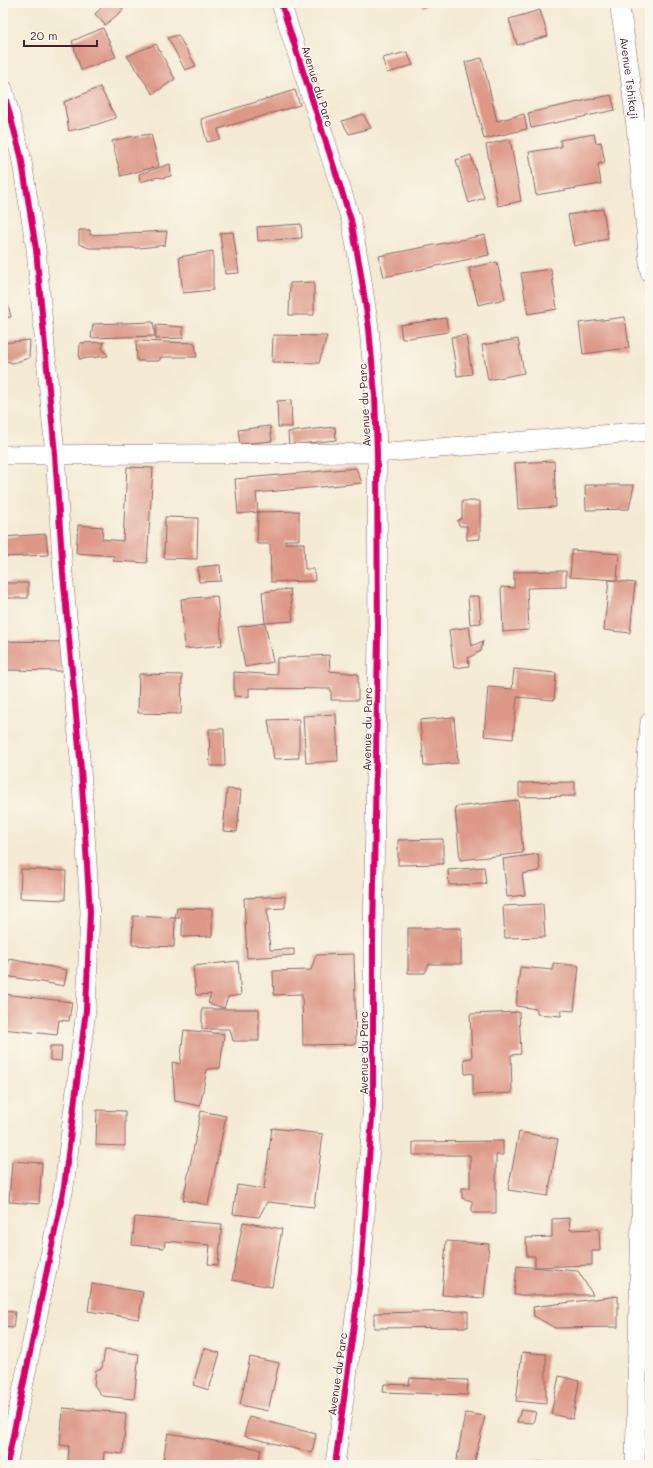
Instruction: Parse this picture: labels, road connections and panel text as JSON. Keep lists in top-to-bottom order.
{
  "streets": {
    "street": ["Avenue Tshikaji", "Avenue du Parc"]
  },
  "scale_bar": "20 m"
}
